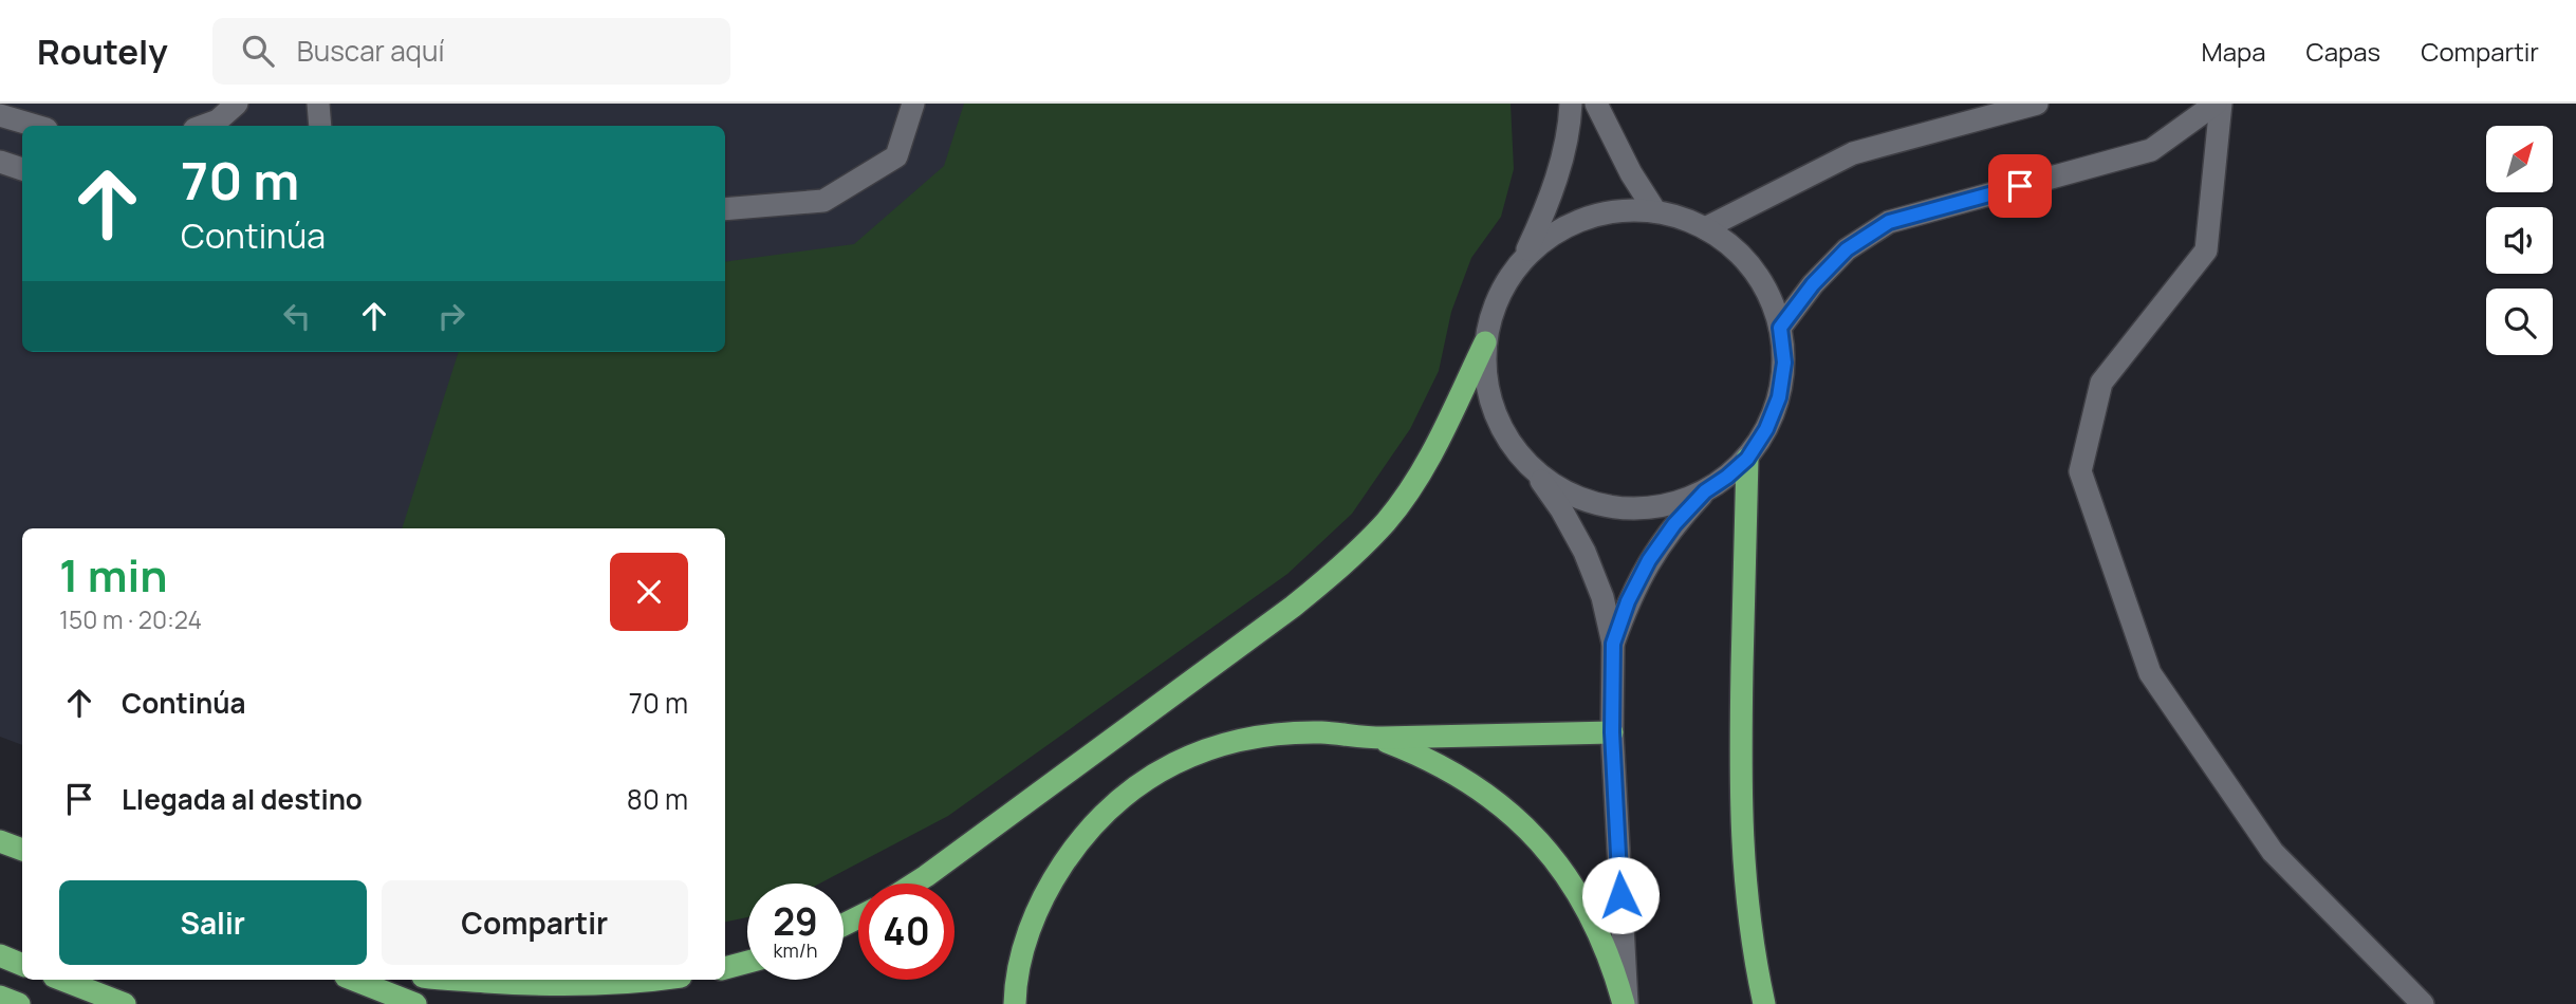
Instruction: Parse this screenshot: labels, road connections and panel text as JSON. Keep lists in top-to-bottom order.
{
  "north": "top right",
  "page": {
    "header": "Routely",
    "search": "Buscar aquí",
    "nav": ["Mapa", "Capas", "Compartir"],
    "turn": ["70 m", "Continúa"],
    "heading": ["1 min", "150 m · 20:24"],
    "list": [
      {
        "name": "Continúa",
        "value": "70 m"
      },
      {
        "name": "Llegada al destino",
        "value": "80 m"
      }
    ],
    "buttons": ["Salir", "Compartir"],
    "speed": "29 km/h",
    "limit": "40"
  }
}
